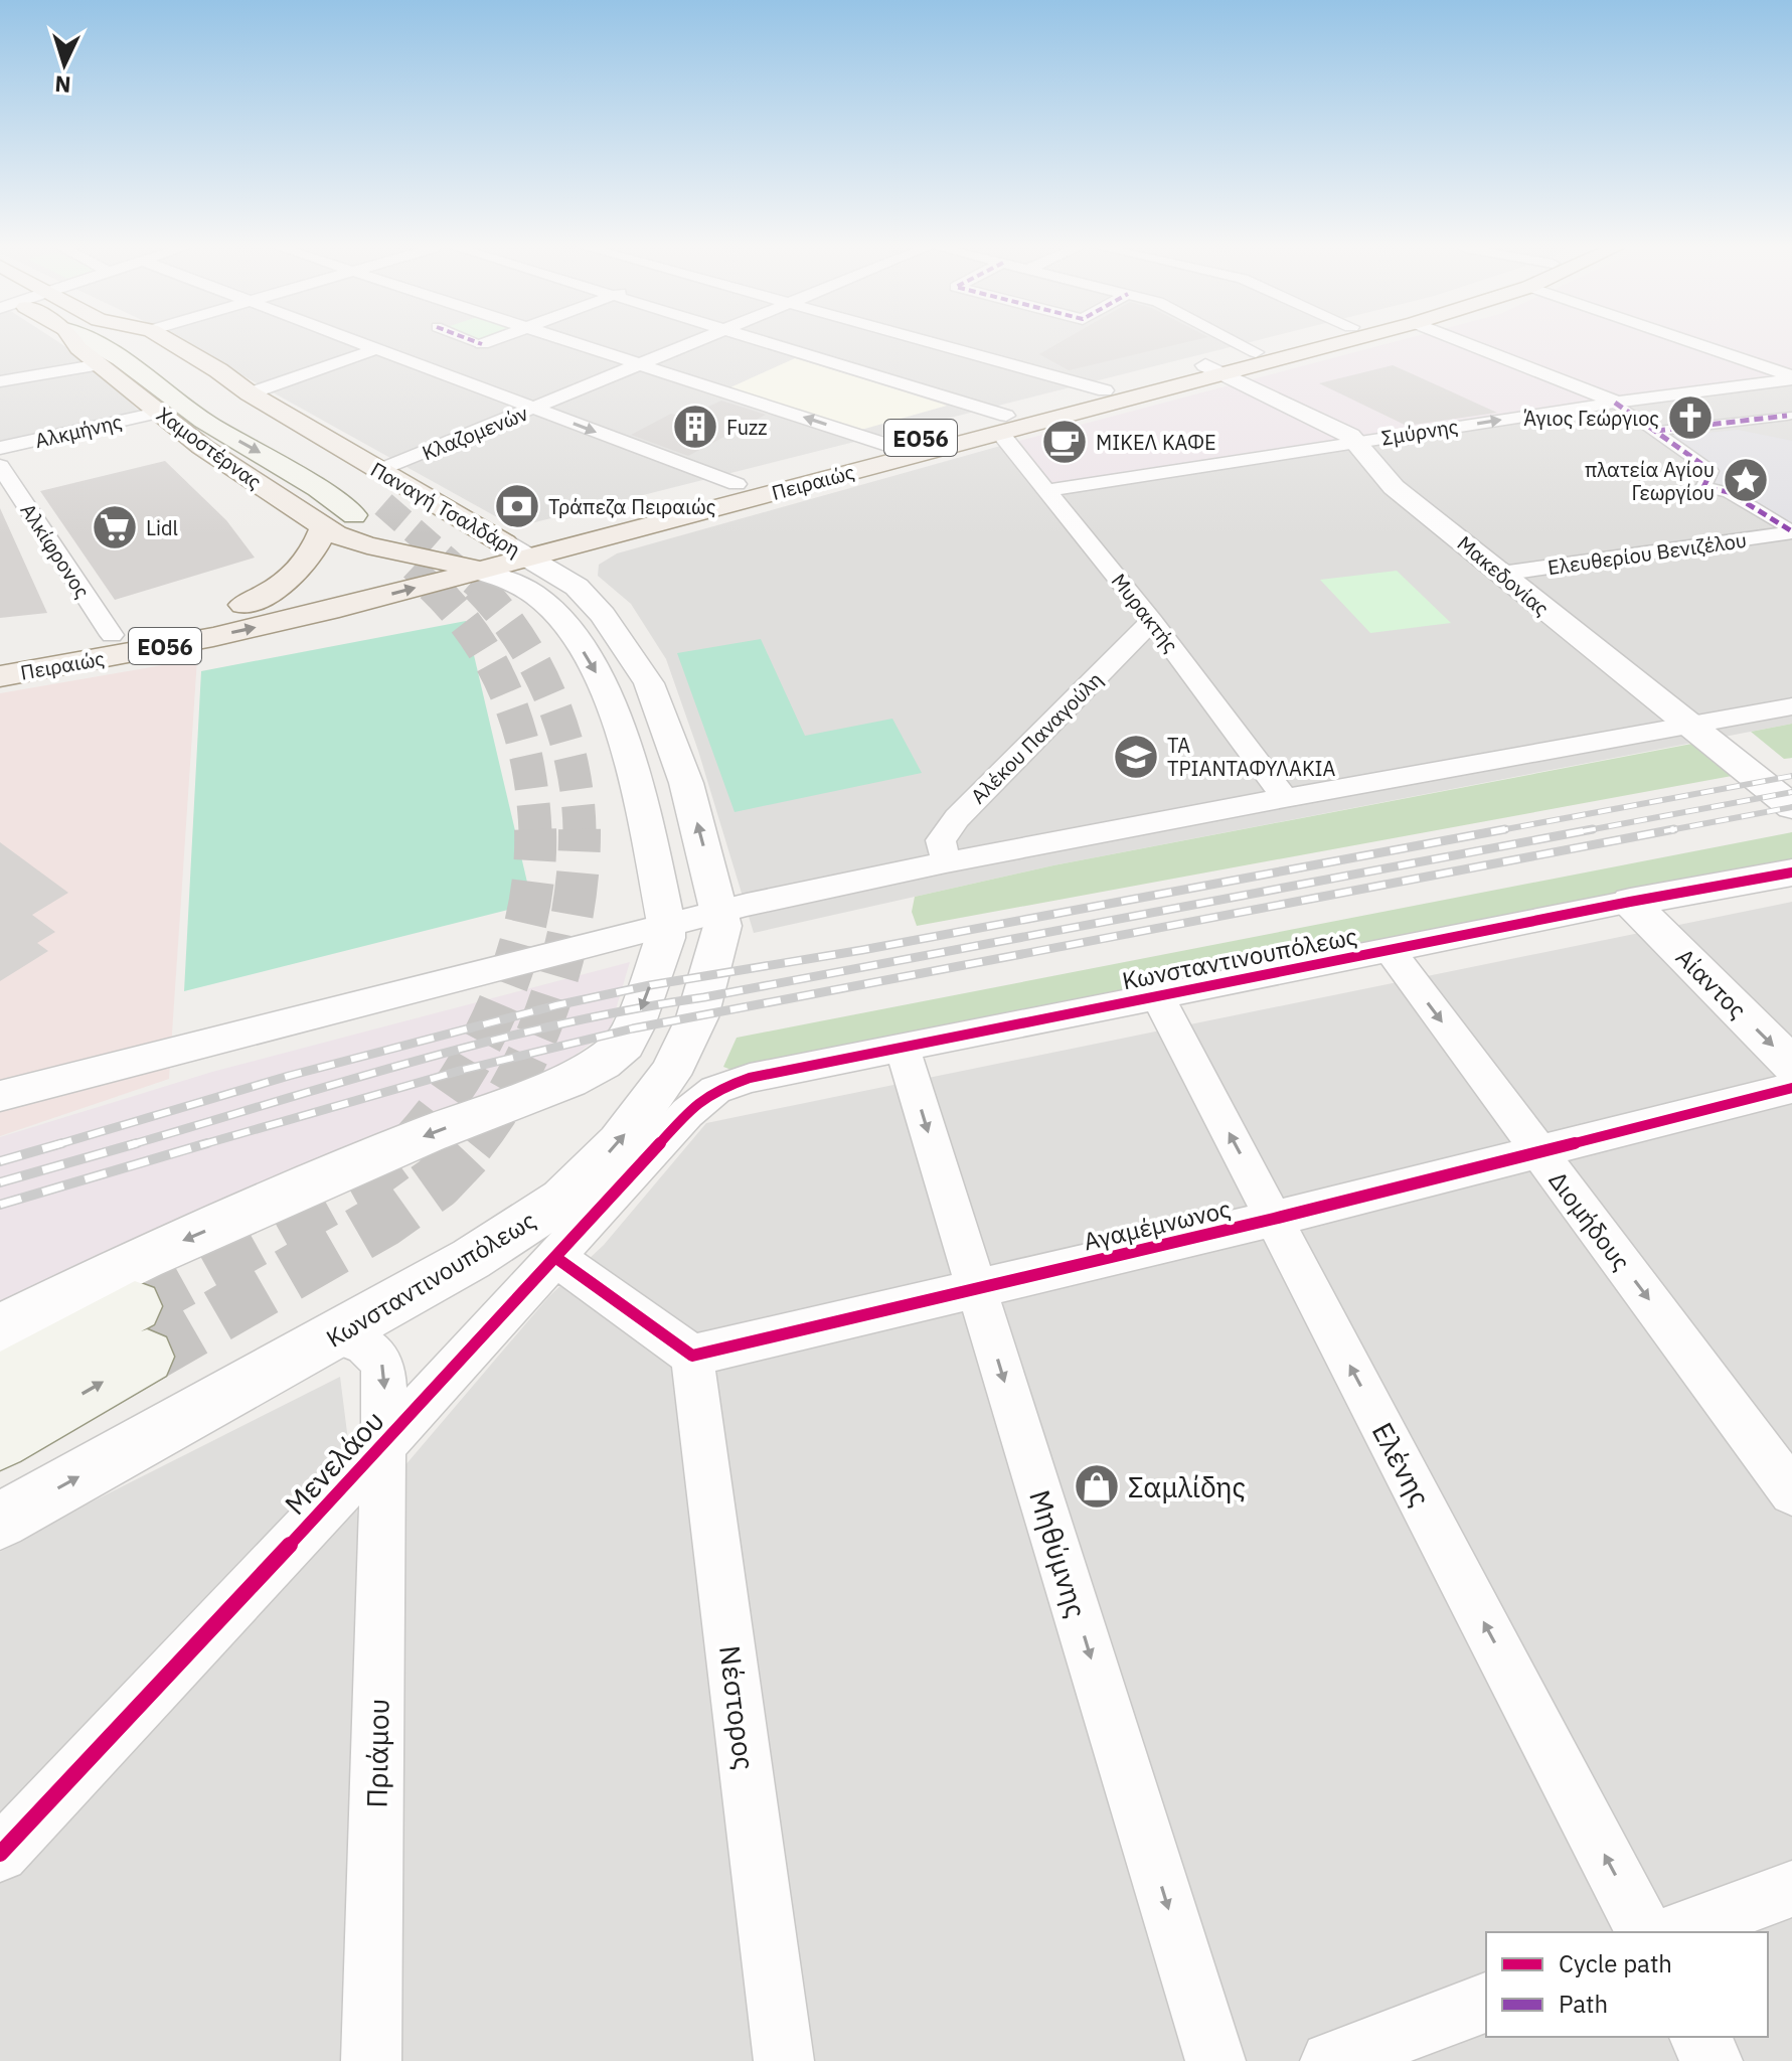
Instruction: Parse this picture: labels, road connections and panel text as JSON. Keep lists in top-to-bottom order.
{
  "streets": {
    "main road": [
      "ΕΟ56",
      "Χαμοστέρνας",
      "Πειραιώς",
      "Παναγή Τσαλδάρη"
    ],
    "street": [
      "Αλκμήνης",
      "Σμύρνης",
      "Κλαζομενών",
      "Αλκίφρονος",
      "Ελευθερίου Βενιζέλου",
      "Μακεδονίας",
      "Μυρακτής",
      "Αλέκου Παναγούλη",
      "Κωνσταντινουπόλεως",
      "Αίαντος",
      "Διομήδους",
      "Αγαμέμνωνος",
      "Μενελάου",
      "Ελένης",
      "Μηθύμνης",
      "Νέστορος",
      "Πριάμου"
    ]
  },
  "crossings": [
    ["Αλκμήνης", "Χαμοστέρνας"],
    ["Σμύρνης", "Μακεδονίας"],
    ["Σμύρνης", "Μυρακτής"],
    ["Κλαζομενών", "Παναγή Τσαλδάρη"],
    ["Χαμοστέρνας", "Πειραιώς"],
    ["Χαμοστέρνας", "Παναγή Τσαλδάρη"],
    ["Πειραιώς", "Παναγή Τσαλδάρη"],
    ["Πειραιώς", "Αλκίφρονος"],
    ["Πειραιώς", "Μακεδονίας"],
    ["Πειραιώς", "Μυρακτής"],
    ["Παναγή Τσαλδάρη", "Κωνσταντινουπόλεως"],
    ["Ελευθερίου Βενιζέλου", "Μακεδονίας"],
    ["Μυρακτής", "Αλέκου Παναγούλη"],
    ["Κωνσταντινουπόλεως", "Αίαντος"],
    ["Κωνσταντινουπόλεως", "Διομήδους"],
    ["Κωνσταντινουπόλεως", "Μενελάου"],
    ["Κωνσταντινουπόλεως", "Ελένης"],
    ["Κωνσταντινουπόλεως", "Μηθύμνης"],
    ["Διομήδους", "Αγαμέμνωνος"],
    ["Αγαμέμνωνος", "Ελένης"],
    ["Αγαμέμνωνος", "Μηθύμνης"],
    ["Αγαμέμνωνος", "Νέστορος"],
    ["Μενελάου", "Πριάμου"]
  ],
  "one_way": [
    "Αίαντος",
    "Διομήδους",
    "Ελένης",
    "Μηθύμνης"
  ],
  "places": {
    "church": ["Άγιος Γεώργιος"],
    "building": ["Fuzz"],
    "cafe": ["ΜΙΚΕΛ ΚΑΦΕ"],
    "place": ["πλατεία Αγίου Γεωργίου"],
    "bank": ["Τράπεζα Πειραιώς"],
    "supermarket": ["Lidl"],
    "school or university": ["ΤΑ ΤΡΙΑΝΤΑΦΥΛΑΚΙΑ"],
    "shop": ["Σαμλίδης"]
  },
  "legend": ["Cycle path", "Path"],
  "north": "bottom"
}
